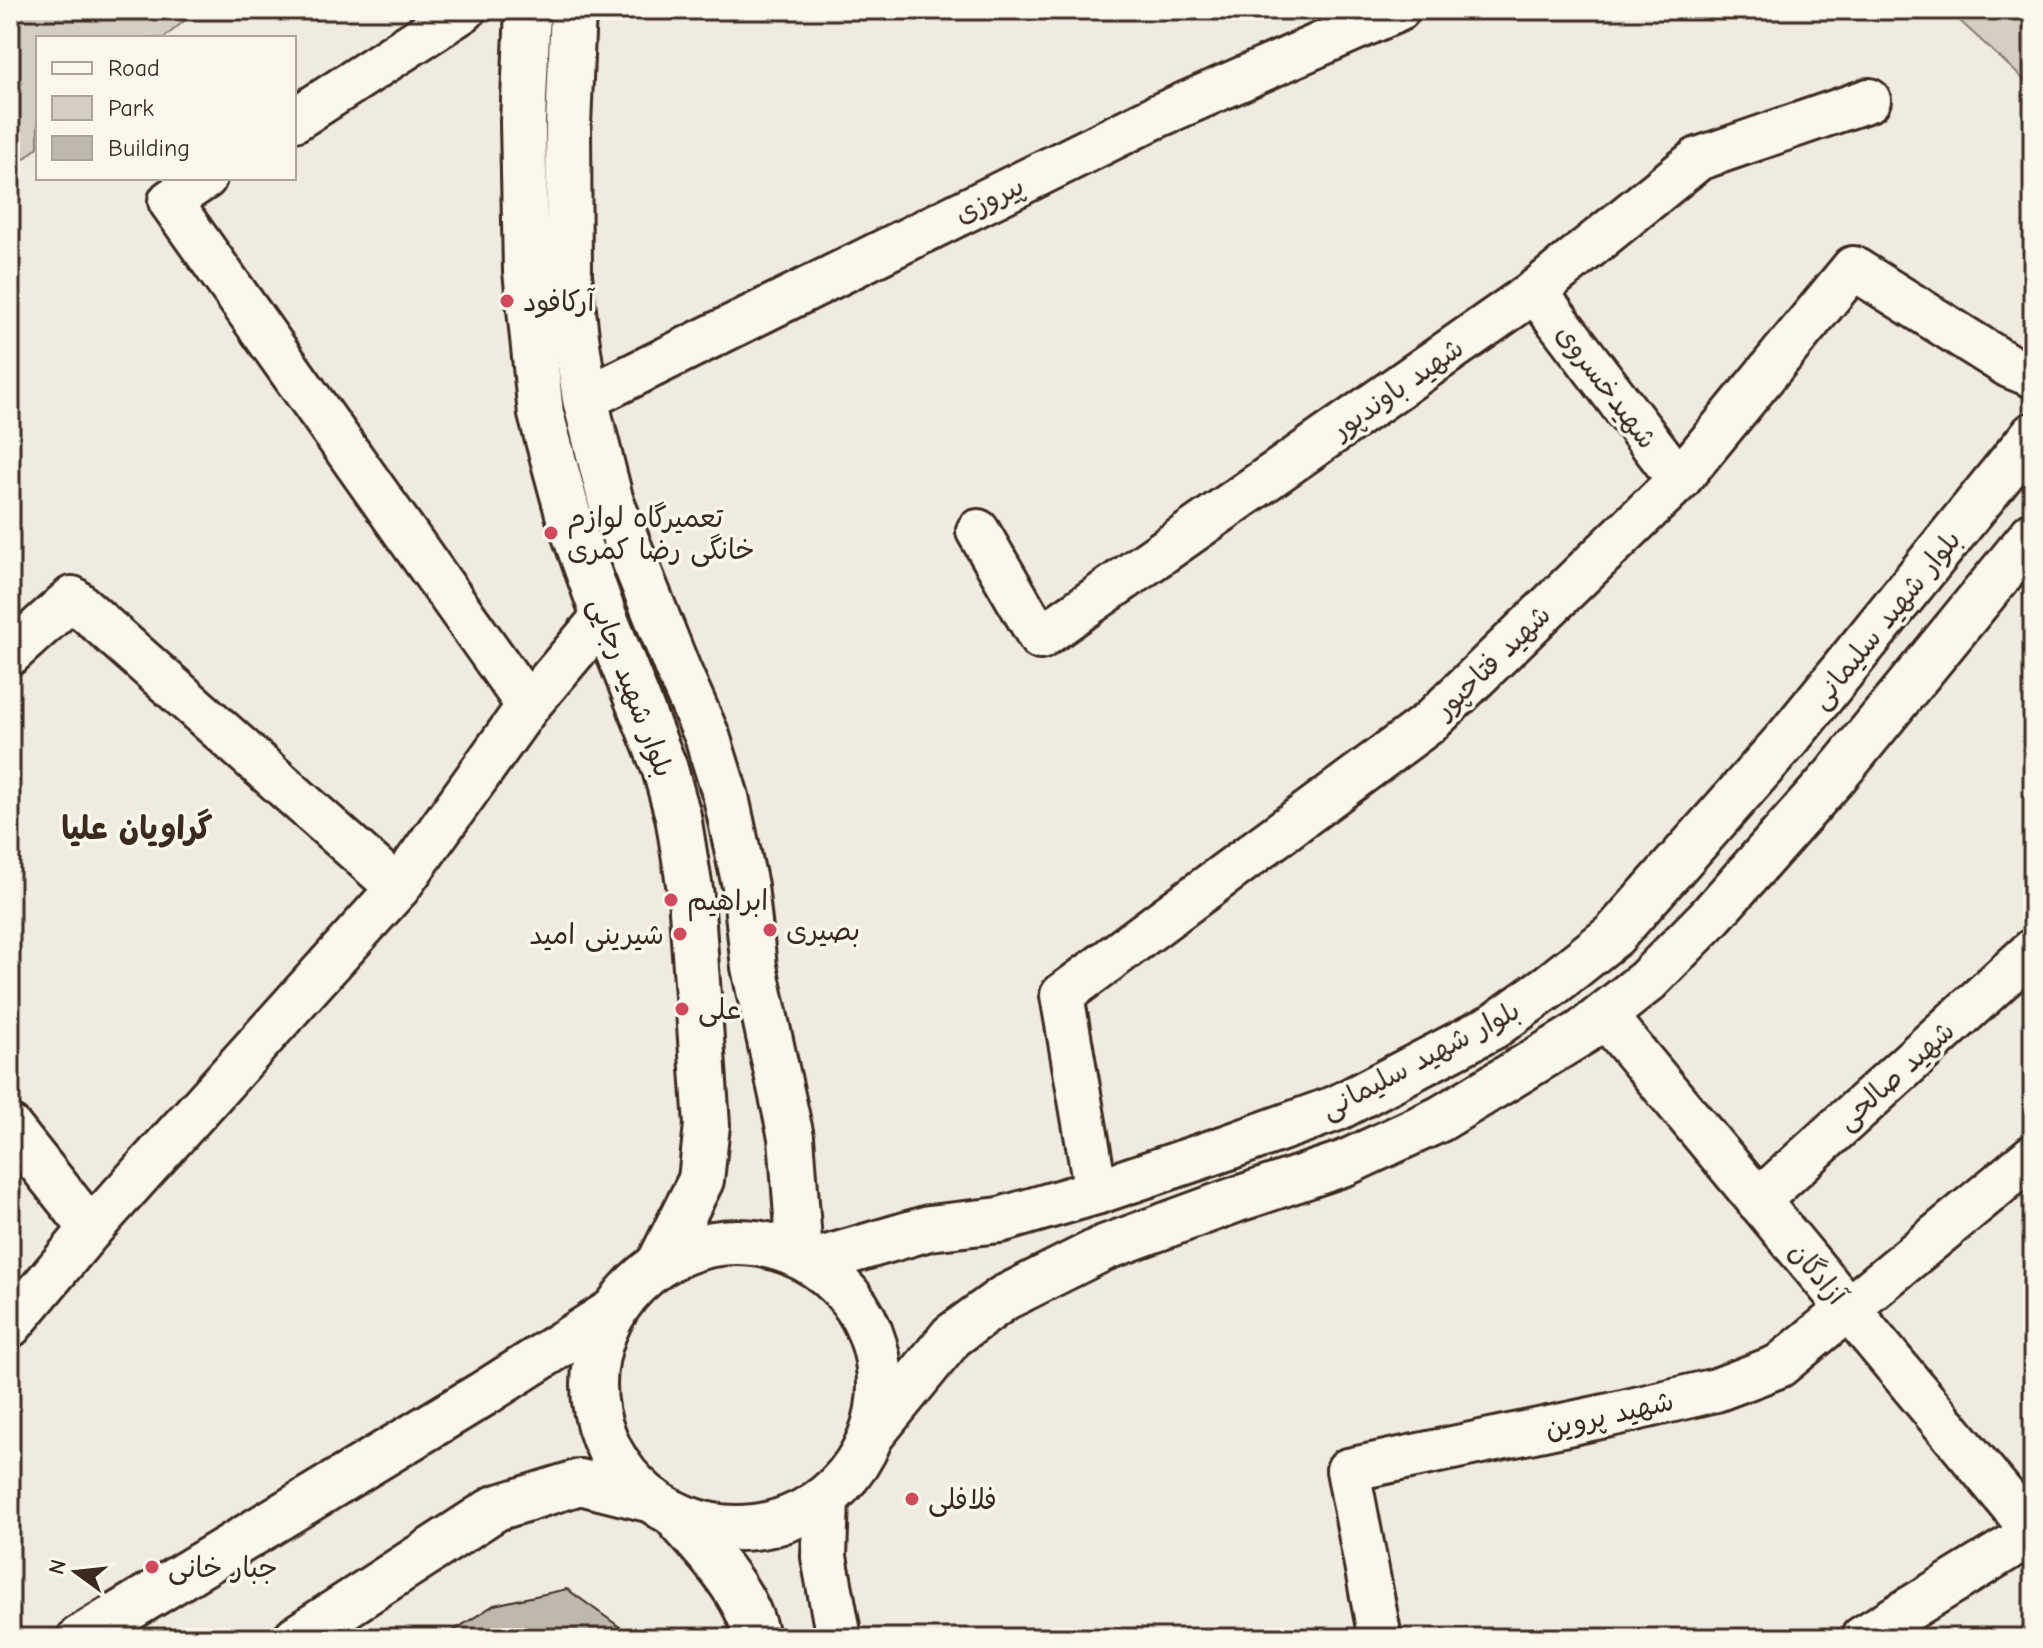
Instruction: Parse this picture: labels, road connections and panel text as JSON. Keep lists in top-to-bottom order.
{
  "streets": {
    "main road": ["بلوار شهید سلیمانی", "بلوار شهید رجایی"],
    "street": [
      "پیروزی",
      "شهیدخسروی",
      "شهید باوندپور",
      "شهید فتاحپور",
      "شهید صالحی",
      "آزادگان",
      "شهید پروین"
    ]
  },
  "crossings": [
    ["پیروزی", "بلوار شهید رجایی"],
    ["شهیدخسروی", "شهید باوندپور"],
    ["شهیدخسروی", "شهید فتاحپور"],
    ["بلوار شهید سلیمانی", "شهید فتاحپور"],
    ["بلوار شهید سلیمانی", "بلوار شهید رجایی"],
    ["بلوار شهید سلیمانی", "آزادگان"],
    ["شهید صالحی", "آزادگان"],
    ["آزادگان", "شهید پروین"]
  ],
  "districts": ["گراویان علیا"],
  "places": [
    "آرکافود",
    "تعمیرگاه لوازم خانگی رضا کمری",
    "ابراهیم",
    "بصیری",
    "شیرینی امید",
    "علی",
    "فلافلی",
    "جبار خانی"
  ],
  "legend": ["Road", "Park", "Building"],
  "north": "left"
}
